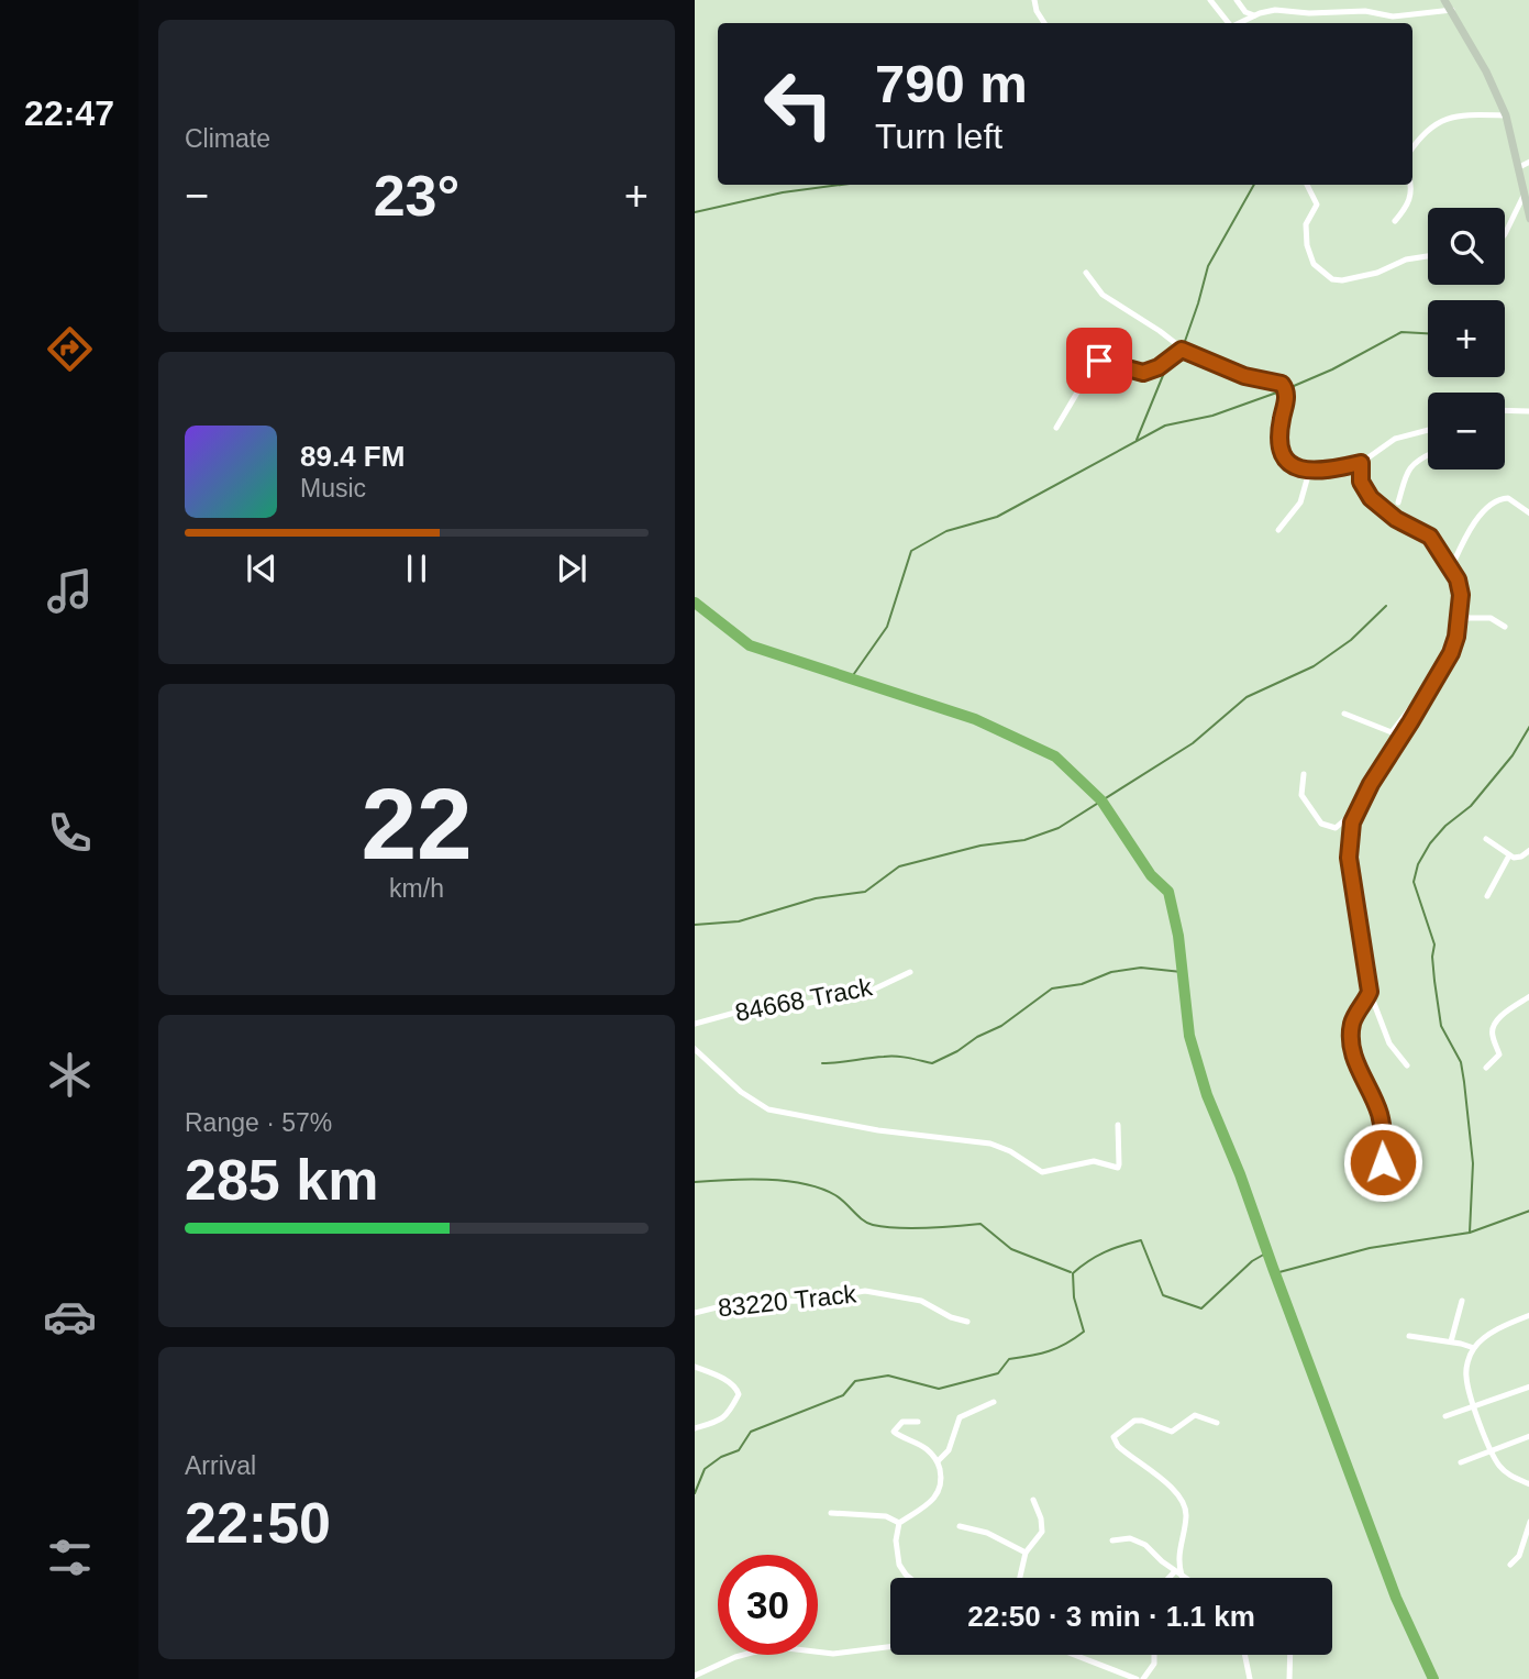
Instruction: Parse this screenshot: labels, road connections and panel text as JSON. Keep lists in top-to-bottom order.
{
  "streets": {
    "street": ["84668 Track", "83220 Track"]
  },
  "page": {
    "tabs": "22:47",
    "tile": [
      "Climate",
      ["22", "km/h"],
      ["Range · 57%", "285 km"],
      ["Arrival", "22:50"]
    ],
    "turn": ["790 m", "Turn left"],
    "heat": ["−", "23°", "+"],
    "map_buttons": ["+", "−"],
    "song": ["89.4 FM", "Music"],
    "limit": "30",
    "trip": "22:50 · 3 min · 1.1 km"
  }
}
